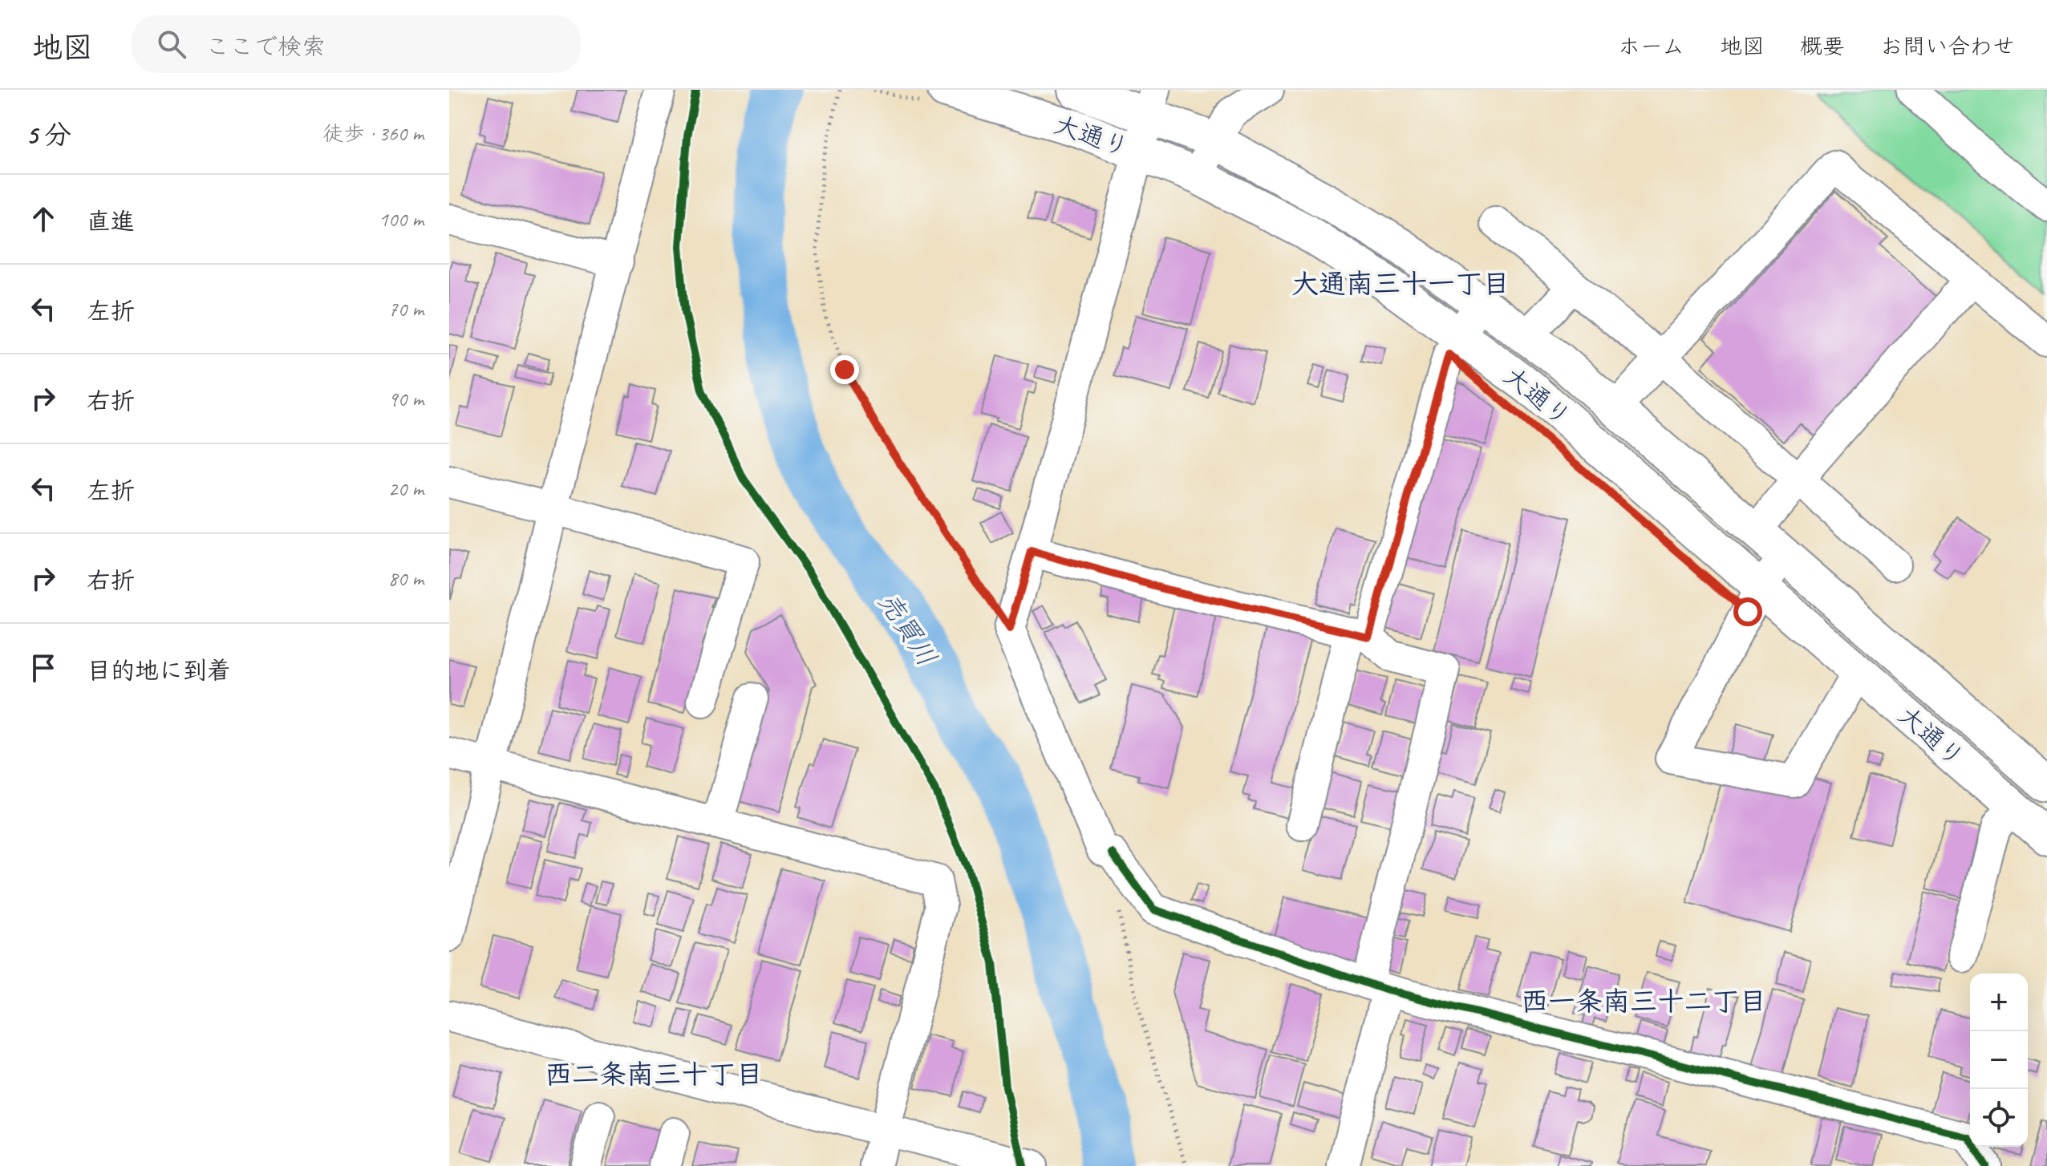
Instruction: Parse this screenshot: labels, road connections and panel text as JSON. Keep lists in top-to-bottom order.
{
  "streets": {
    "highway": ["大通り"]
  },
  "districts": ["大通南三十一丁目", "西一条南三十二丁目", "西二条南三十丁目"],
  "water": ["売買川"],
  "page": {
    "header": "地図",
    "search": "ここで検索",
    "nav": [
      "ホーム",
      "地図",
      "概要",
      "お問い合わせ"
    ],
    "heading": ["5 分", "徒歩 · 360 m"],
    "list": [
      ["直進", "100 m"],
      ["左折", "70 m"],
      ["右折", "90 m"],
      ["左折", "20 m"],
      ["右折", "80 m"],
      "目的地に到着"
    ],
    "map_buttons": ["+", "−"]
  }
}
